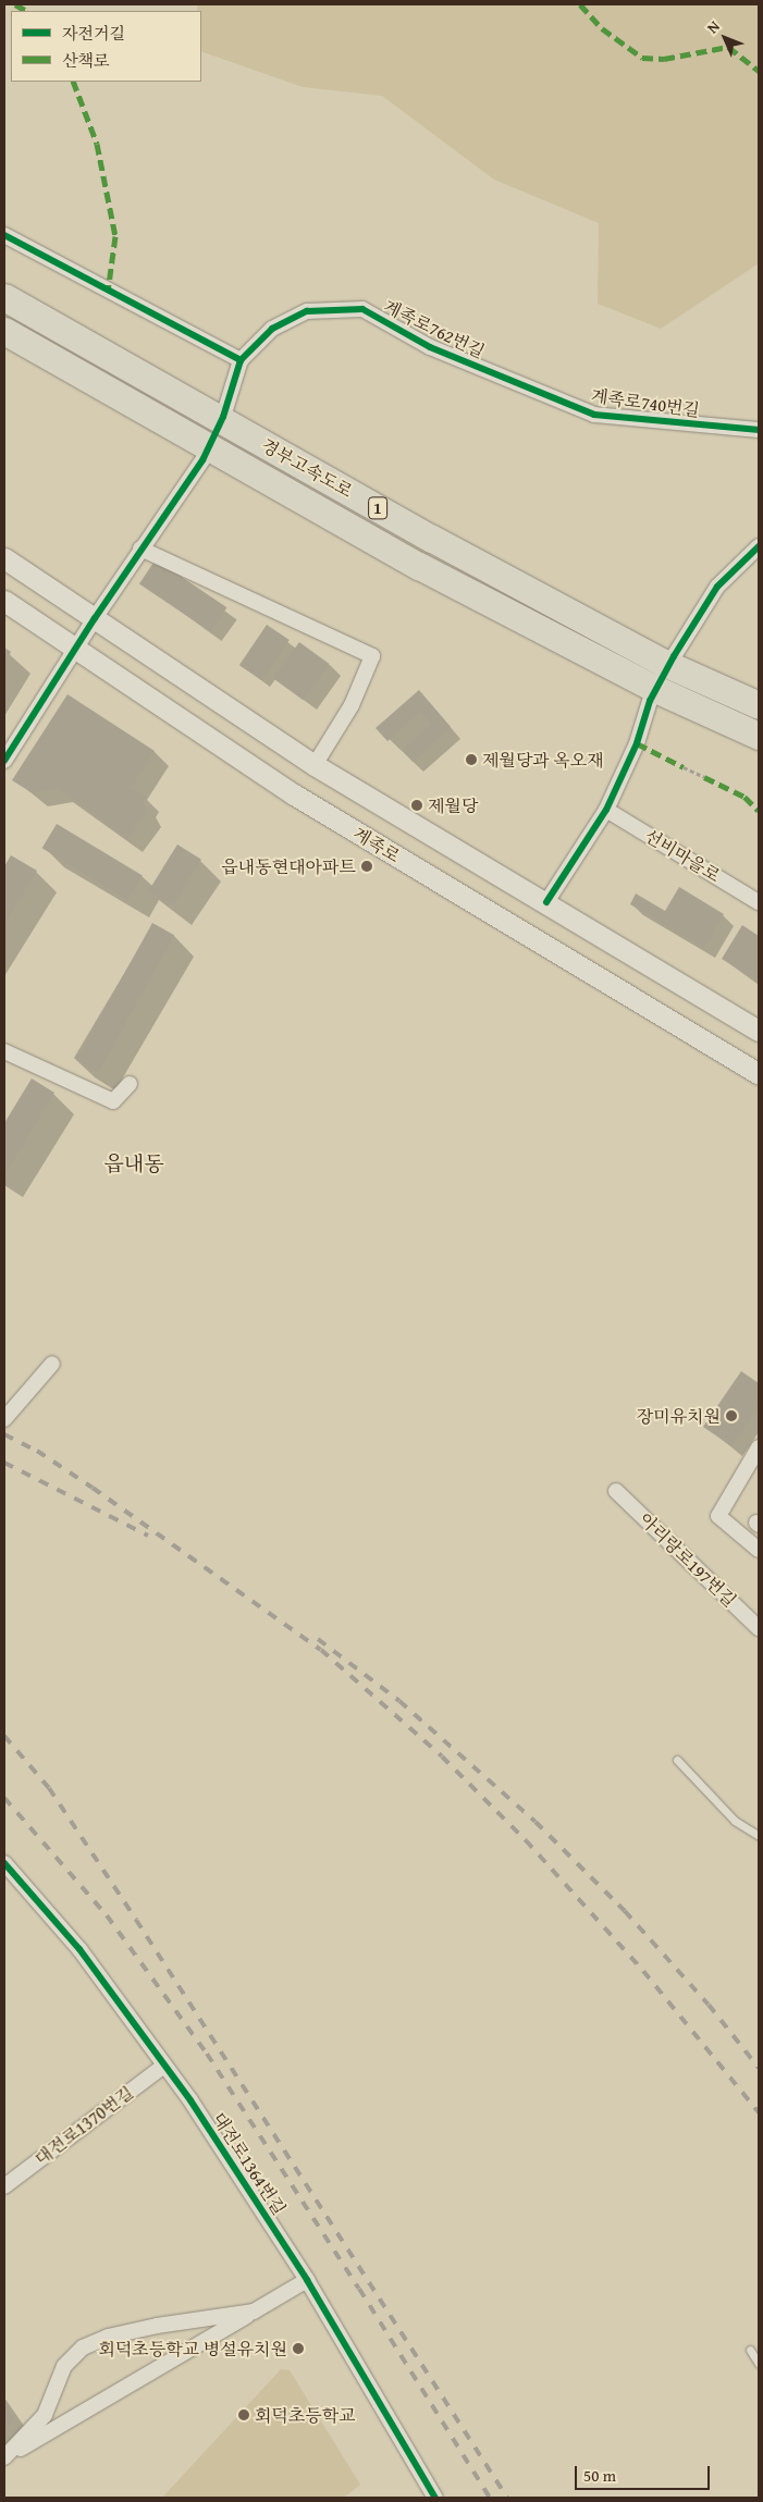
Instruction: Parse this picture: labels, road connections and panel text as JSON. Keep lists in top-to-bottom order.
{
  "streets": {
    "highway": ["경부고속도로", "1"],
    "main road": ["계족로"],
    "street": [
      "계족로762번길",
      "계족로740번길",
      "선비마을로",
      "아리랑로197번길",
      "대전로1370번길",
      "대전로1364번길"
    ]
  },
  "crossings": [
    ["계족로762번길", "계족로740번길"],
    ["대전로1370번길", "대전로1364번길"]
  ],
  "districts": ["읍내동"],
  "places": [
    "제월당과 옥오재",
    "제월당",
    "읍내동현대아파트",
    "장미유치원",
    "회덕초등학교 병설유치원",
    "회덕초등학교"
  ],
  "legend": ["자전거길", "산책로"],
  "scale_bar": "50 m",
  "north": "top left"
}
